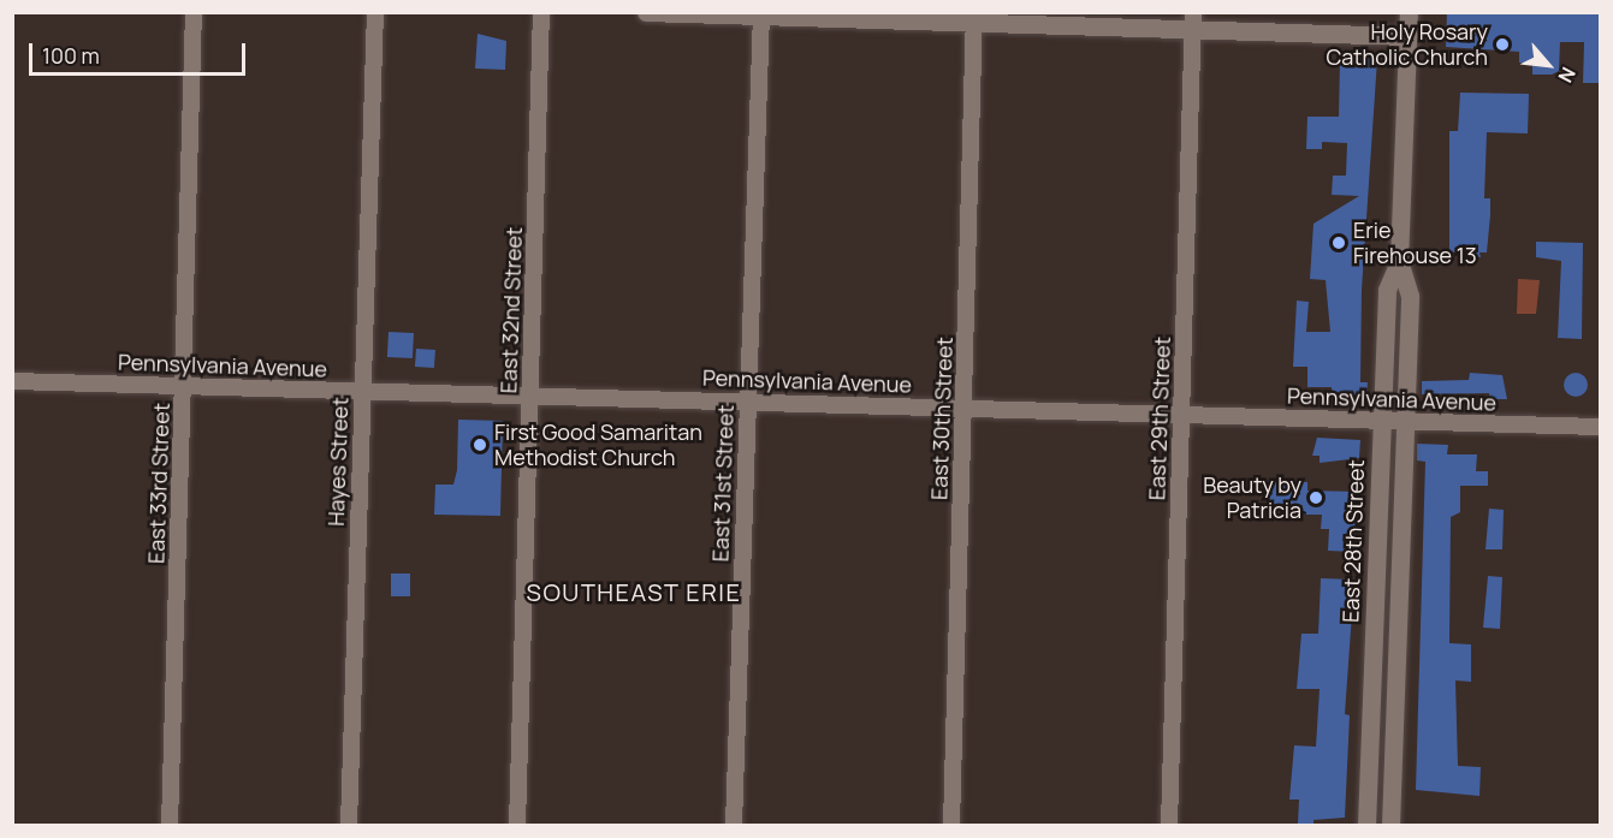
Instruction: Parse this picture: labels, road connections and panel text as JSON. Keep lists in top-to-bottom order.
{
  "streets": {
    "street": [
      "East 32nd Street",
      "Pennsylvania Avenue",
      "East 30th Street",
      "East 29th Street",
      "Hayes Street",
      "East 33rd Street",
      "East 31st Street",
      "East 28th Street"
    ]
  },
  "crossings": [
    ["East 32nd Street", "Pennsylvania Avenue"],
    ["Pennsylvania Avenue", "East 30th Street"],
    ["Pennsylvania Avenue", "East 29th Street"],
    ["Pennsylvania Avenue", "Hayes Street"],
    ["Pennsylvania Avenue", "East 33rd Street"],
    ["Pennsylvania Avenue", "East 31st Street"],
    ["Pennsylvania Avenue", "East 28th Street"]
  ],
  "districts": ["SOUTHEAST ERIE"],
  "places": [
    "Holy Rosary Catholic Church",
    "Erie Firehouse 13",
    "First Good Samaritan Methodist Church",
    "Beauty by Patricia"
  ],
  "scale_bar": "100 m",
  "north": "bottom right"
}
